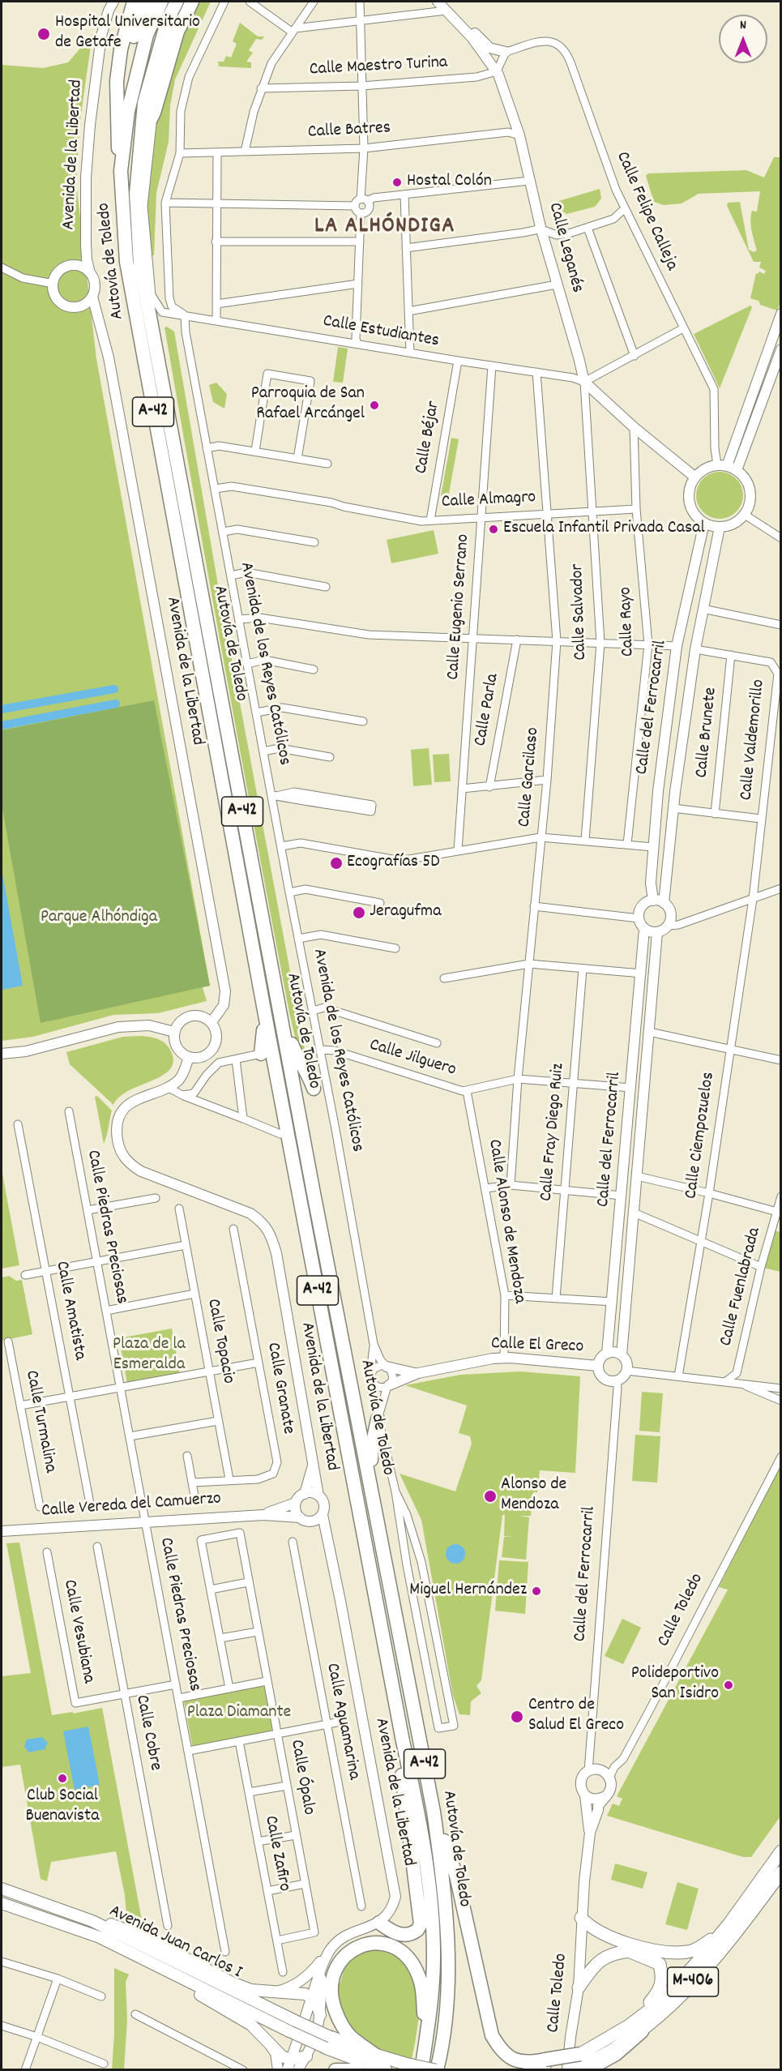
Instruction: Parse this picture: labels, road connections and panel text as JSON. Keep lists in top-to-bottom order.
{
  "streets": {
    "highway": ["Autovía de Toledo", "A-42", "M-406"],
    "main road": ["Avenida Juan Carlos I"],
    "street": [
      "Calle Maestro Turina",
      "Calle Batres",
      "Avenida de la Libertad",
      "Calle Felipe Calleja",
      "Calle Leganés",
      "Calle Estudiantes",
      "Calle Béjar",
      "Calle Almagro",
      "Calle Eugenio Serrano",
      "Calle Salvador",
      "Calle Rayo",
      "Avenida de los Reyes Católicos",
      "Calle del Ferrocarril",
      "Calle Parla",
      "Calle Brunete",
      "Calle Valdemorillo",
      "Calle Garcilaso",
      "Calle Jilguero",
      "Calle Fray Diego Ruiz",
      "Calle Ciempozuelos",
      "Calle Alonso de Mendoza",
      "Calle Piedras Preciosas",
      "Calle Fuenlabrada",
      "Calle Amatista",
      "Calle Topacio",
      "Calle El Greco",
      "Calle Granate",
      "Calle Turmalina",
      "Calle Vereda del Camuerzo",
      "Calle Toledo",
      "Calle Vesubiana",
      "Calle Aguamarina",
      "Calle Cobre",
      "Calle Ópalo",
      "Calle Zafiro"
    ]
  },
  "crossings": [
    ["Calle Maestro Turina", "Calle Leganés"],
    ["Calle Batres", "Calle Leganés"],
    ["Avenida de la Libertad", "Calle Vereda del Camuerzo"],
    ["Calle Felipe Calleja", "Calle Leganés"],
    ["Calle Felipe Calleja", "Calle del Ferrocarril"],
    ["Calle Leganés", "Calle Estudiantes"],
    ["Calle Leganés", "Calle Salvador"],
    ["Calle Estudiantes", "Calle Béjar"],
    ["Calle Estudiantes", "Calle Eugenio Serrano"],
    ["Calle Estudiantes", "Calle Salvador"],
    ["Calle Estudiantes", "Avenida de los Reyes Católicos"],
    ["Calle Estudiantes", "Calle Garcilaso"],
    ["Calle Béjar", "Calle Almagro"],
    ["Calle Almagro", "Calle Eugenio Serrano"],
    ["Calle Almagro", "Calle Salvador"],
    ["Calle Almagro", "Calle Rayo"],
    ["Calle Almagro", "Avenida de los Reyes Católicos"],
    ["Calle Almagro", "Calle Garcilaso"],
    ["Avenida de los Reyes Católicos", "Calle Jilguero"],
    ["Calle del Ferrocarril", "Calle Valdemorillo"],
    ["Calle del Ferrocarril", "Calle El Greco"],
    ["Calle del Ferrocarril", "Calle Toledo"],
    ["Calle Brunete", "Calle Valdemorillo"],
    ["Calle Valdemorillo", "Calle Ciempozuelos"],
    ["Calle Jilguero", "Calle Alonso de Mendoza"],
    ["Calle Alonso de Mendoza", "Calle El Greco"],
    ["Calle Piedras Preciosas", "Calle Vereda del Camuerzo"],
    ["Calle Piedras Preciosas", "Calle Vesubiana"],
    ["Calle Topacio", "Calle Granate"],
    ["Calle Toledo", "M-406"],
    ["Calle Vesubiana", "Calle Cobre"],
    ["Calle Ópalo", "Calle Zafiro"]
  ],
  "districts": ["LA ALHÓNDIGA"],
  "parks": ["Parque Alhóndiga", "Plaza de la Esmeralda", "Plaza Diamante"],
  "places": [
    "Hospital Universitario de Getafe",
    "Hostal Colón",
    "Parroquia de San Rafael Arcángel",
    "Escuela Infantil Privada Casal",
    "Ecografías 5D",
    "Jeragufma",
    "Alonso de Mendoza",
    "Miguel Hernández",
    "Polideportivo San Isidro",
    "Centro de Salud El Greco",
    "Club Social Buenavista"
  ],
  "north": "top"
}
